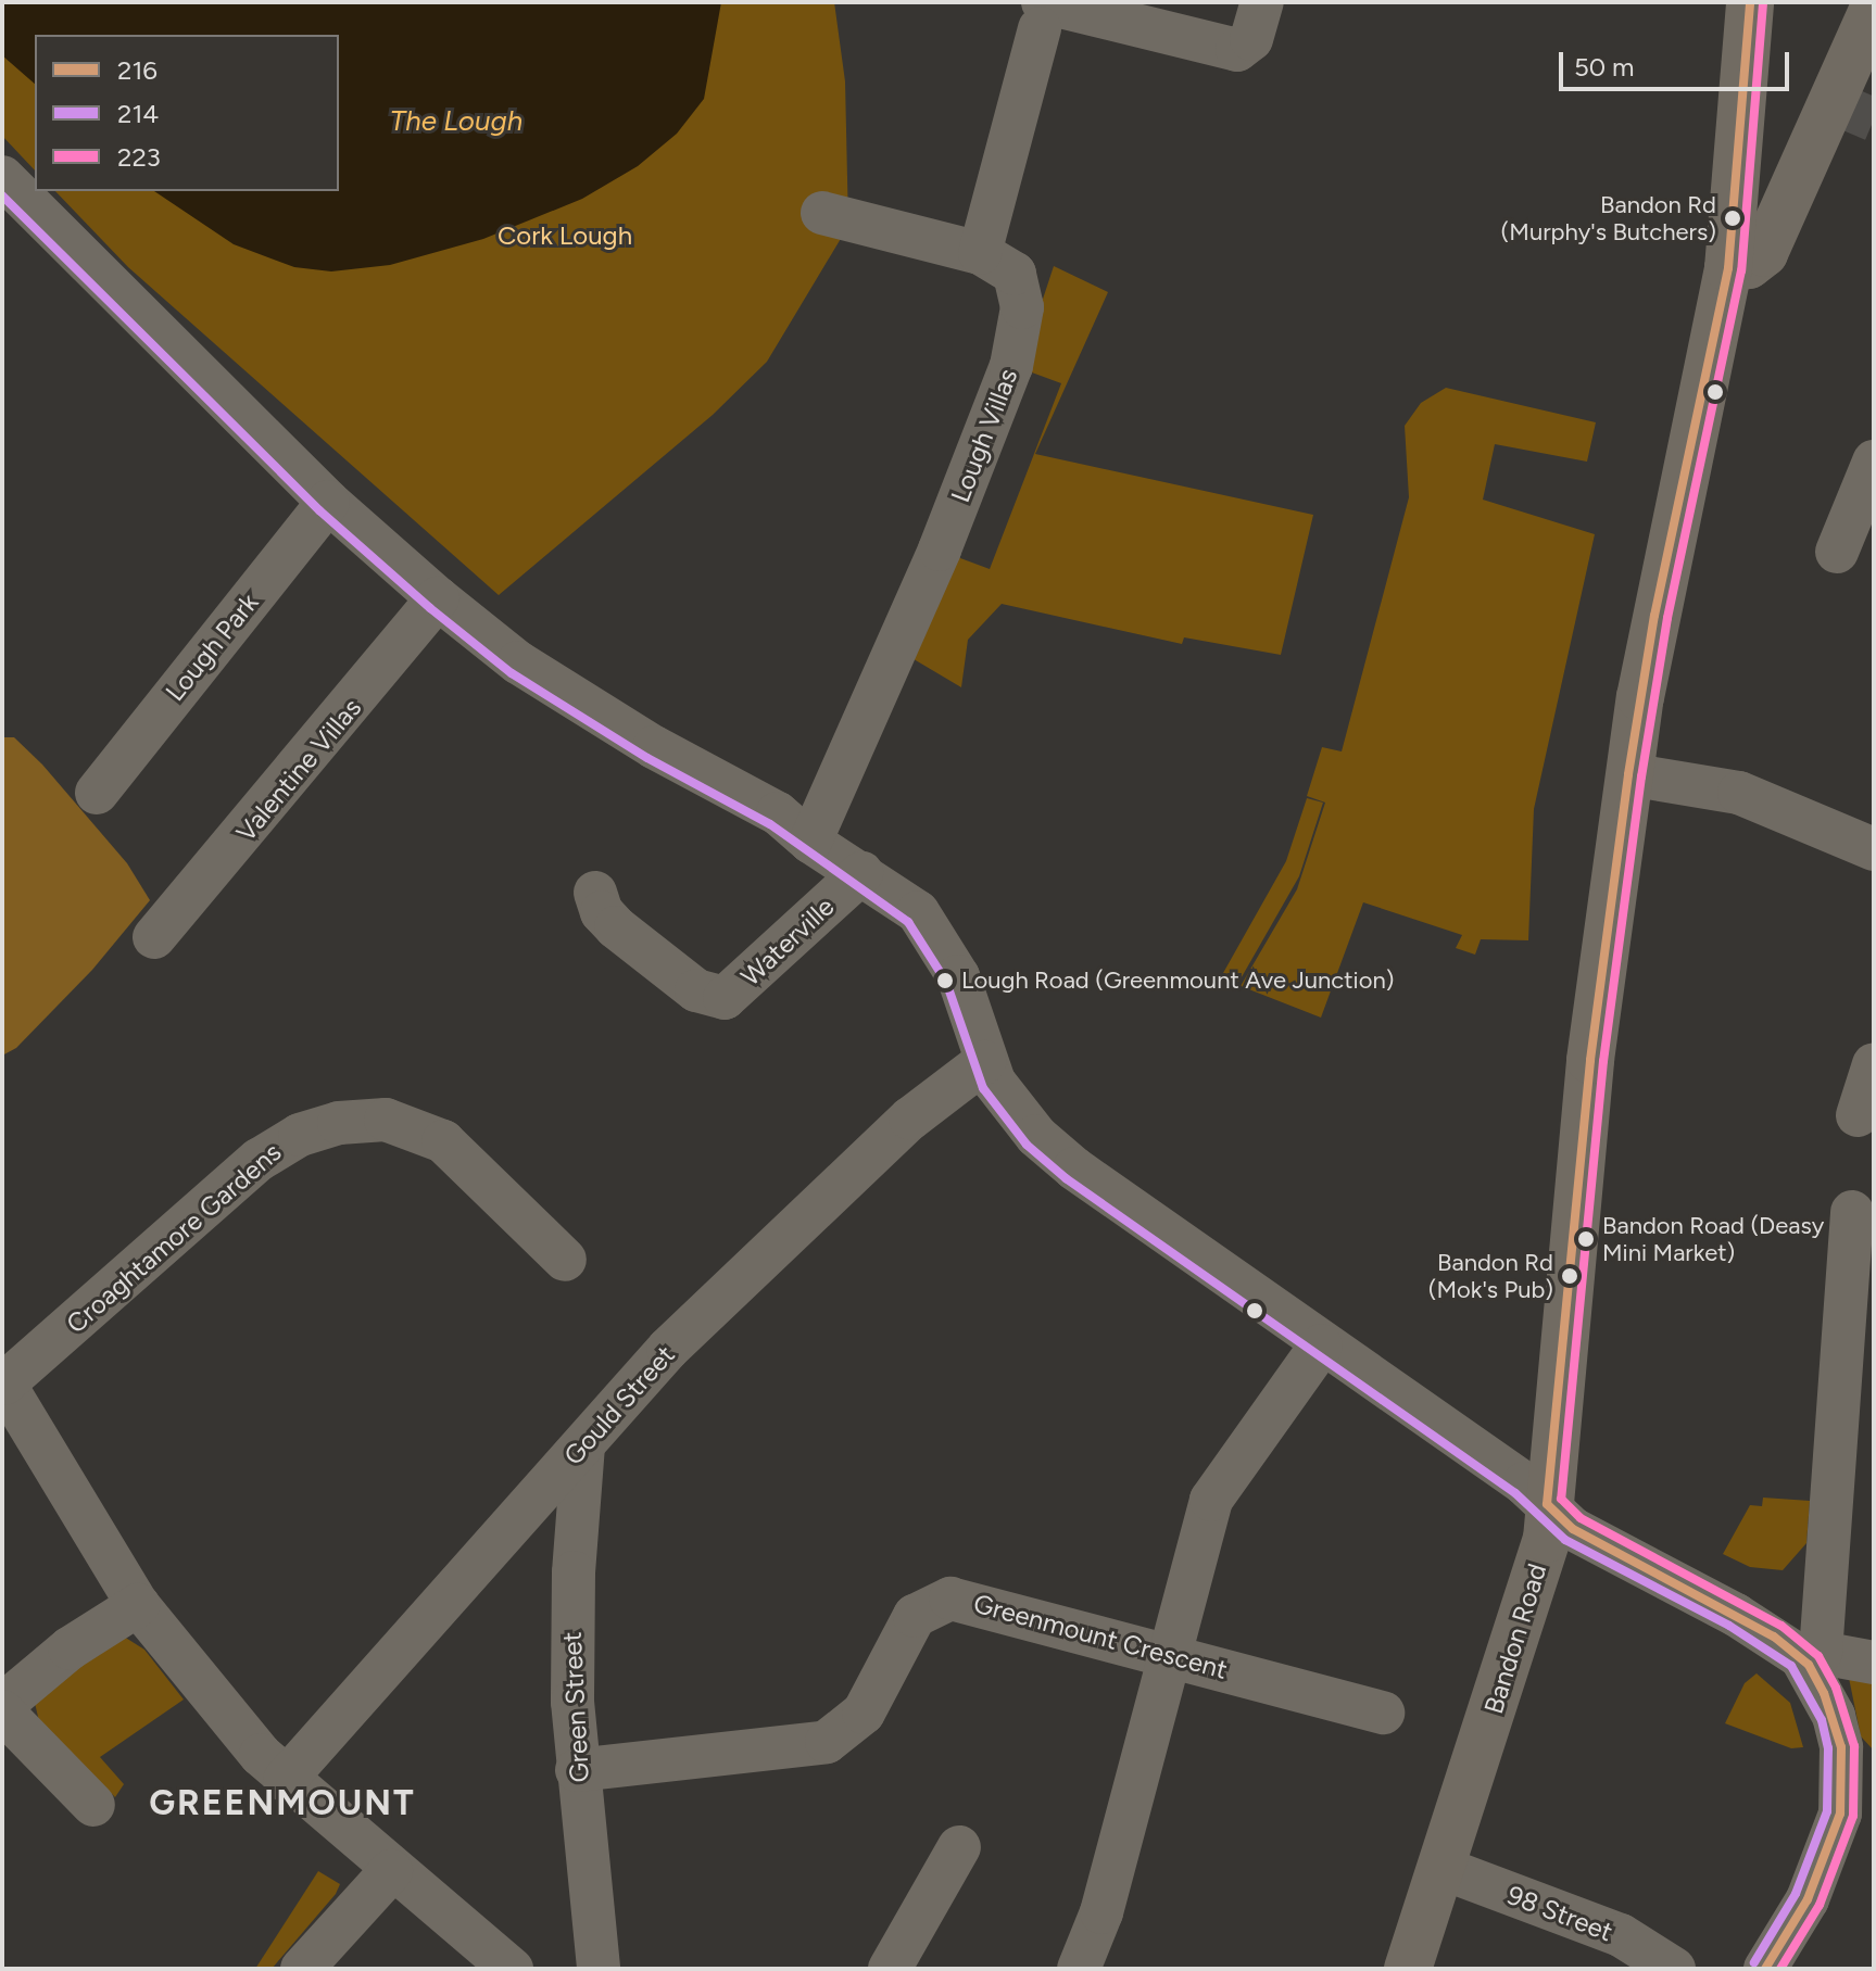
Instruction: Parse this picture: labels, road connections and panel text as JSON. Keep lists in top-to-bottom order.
{
  "streets": {
    "main road": ["Bandon Road"],
    "street": [
      "Lough Villas",
      "Lough Park",
      "Valentine Villas",
      "Waterville",
      "Croaghtamore Gardens",
      "Gould Street",
      "Greenmount Crescent",
      "Green Street",
      "98 Street"
    ]
  },
  "crossings": [
    ["Gould Street", "Green Street"],
    ["Greenmount Crescent", "Green Street"],
    ["Bandon Road", "98 Street"]
  ],
  "districts": ["GREENMOUNT"],
  "water": ["The Lough"],
  "parks": ["Cork Lough"],
  "places": [
    "Bandon Rd (Murphy's Butchers)",
    "Lough Road (Greenmount Ave Junction)",
    "Bandon Road (Deasy Mini Market)",
    "Bandon Rd (Mok's Pub)"
  ],
  "lines": ["transit line 216", "transit line 223", "transit line 214"],
  "legend": ["216", "214", "223"],
  "scale_bar": "50 m"
}
